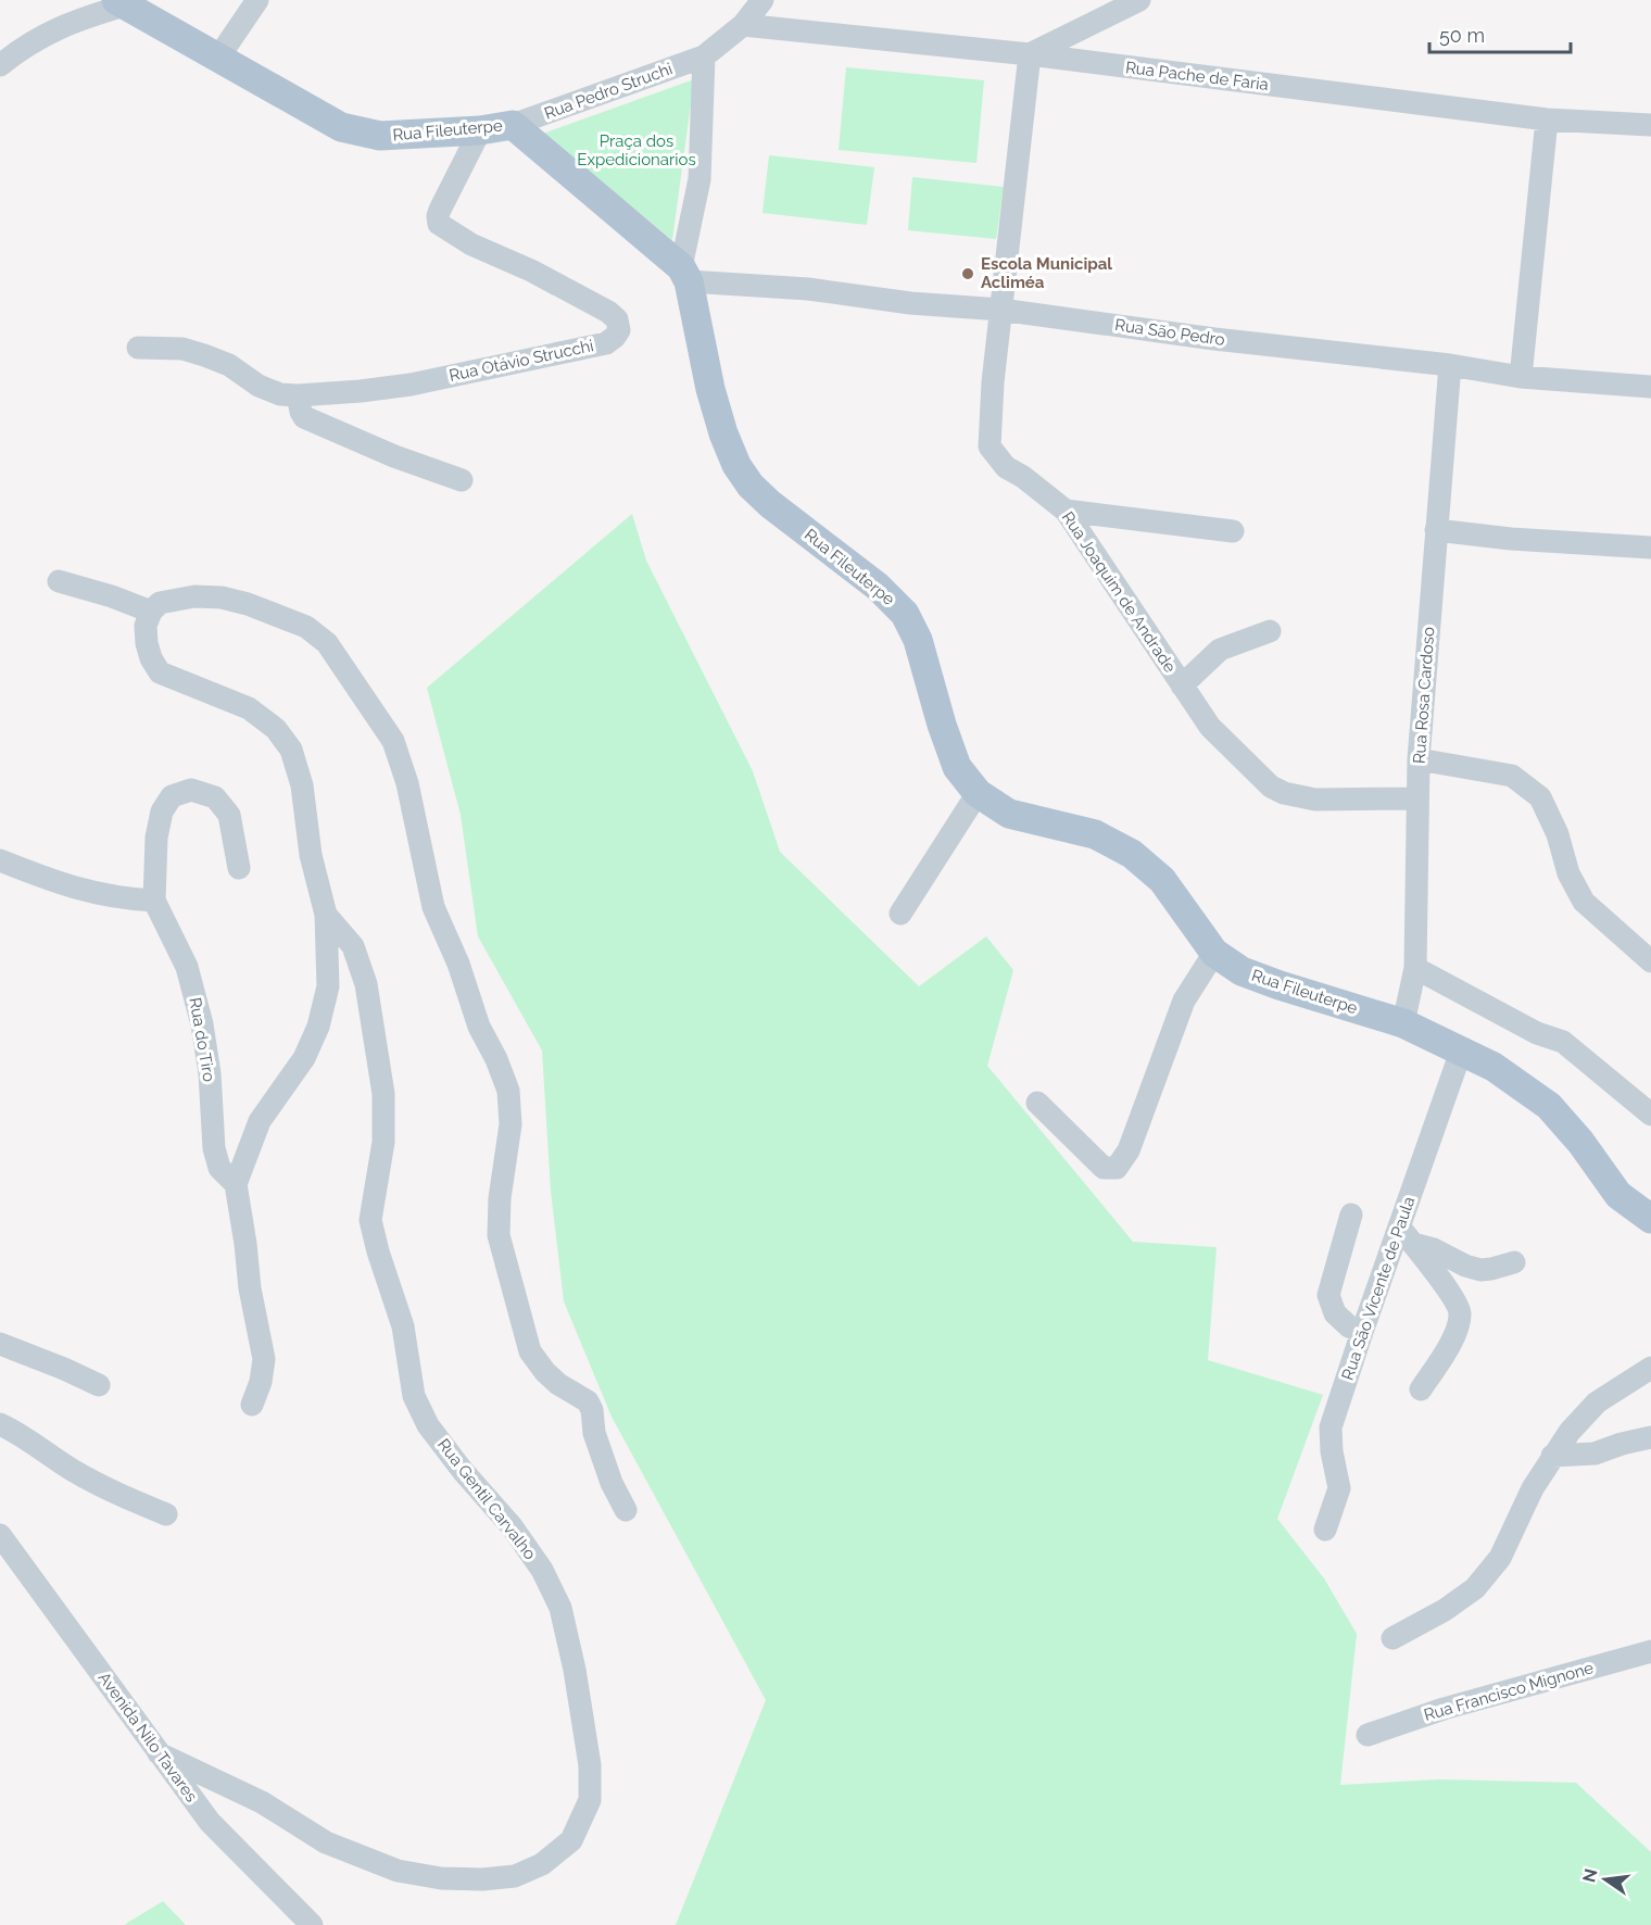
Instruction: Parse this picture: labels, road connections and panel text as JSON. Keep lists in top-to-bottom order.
{
  "streets": {
    "main road": ["Rua Fileuterpe"],
    "street": [
      "Rua Pache de Faria",
      "Rua Pedro Struchi",
      "Rua São Pedro",
      "Rua Otávio Strucchi",
      "Rua Joaquim de Andrade",
      "Rua Rosa Cardoso",
      "Rua do Tiro",
      "Rua São Vicente de Paula",
      "Rua Gentil Carvalho",
      "Rua Francisco Mignone",
      "Avenida Nilo Tavares"
    ]
  },
  "crossings": [
    ["Rua Pache de Faria", "Rua Pedro Struchi"],
    ["Rua Pache de Faria", "Rua Joaquim de Andrade"],
    ["Rua Pedro Struchi", "Rua Fileuterpe"],
    ["Rua Fileuterpe", "Rua São Pedro"],
    ["Rua Fileuterpe", "Rua Otávio Strucchi"],
    ["Rua Fileuterpe", "Rua Rosa Cardoso"],
    ["Rua Fileuterpe", "Rua São Vicente de Paula"],
    ["Rua São Pedro", "Rua Joaquim de Andrade"],
    ["Rua São Pedro", "Rua Rosa Cardoso"],
    ["Rua Joaquim de Andrade", "Rua Rosa Cardoso"],
    ["Rua Gentil Carvalho", "Avenida Nilo Tavares"]
  ],
  "parks": ["Praça dos Expedicionarios"],
  "places": ["Escola Municipal Acliméa"],
  "scale_bar": "50 m",
  "north": "left"
}
